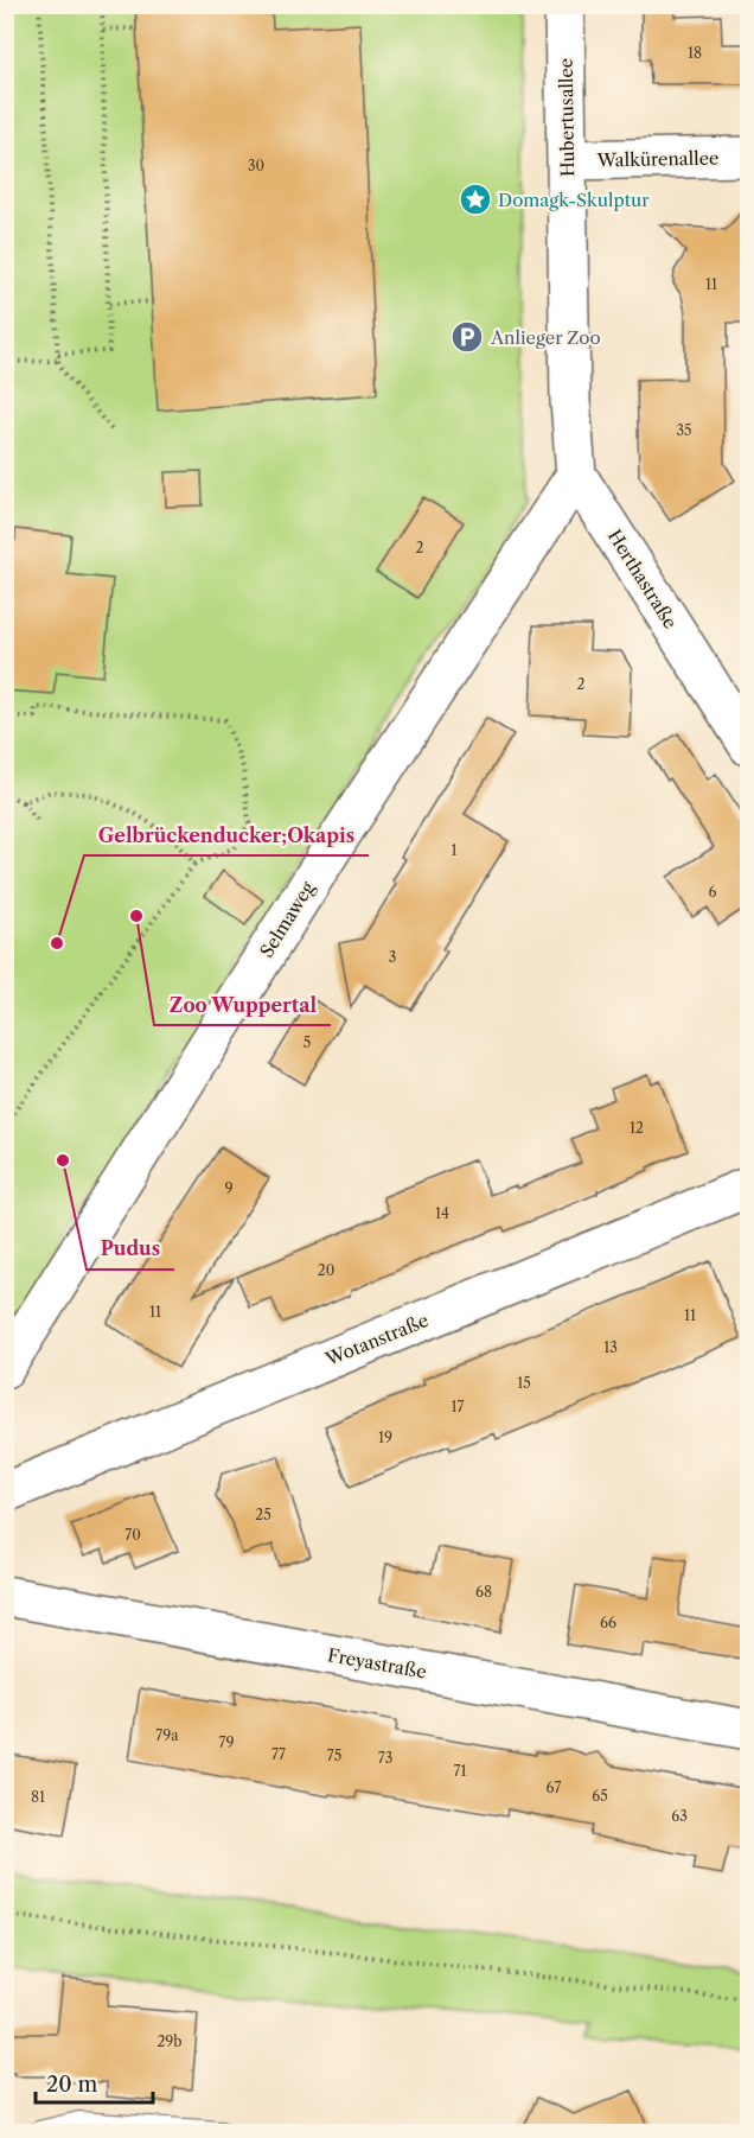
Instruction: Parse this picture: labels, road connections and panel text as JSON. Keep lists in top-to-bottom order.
{
  "streets": {
    "street": [
      "Hubertusallee",
      "Walkürenallee",
      "Herthastraße",
      "Selmaweg",
      "Wotanstraße",
      "Freyastraße"
    ]
  },
  "crossings": [
    ["Hubertusallee", "Walkürenallee"],
    ["Hubertusallee", "Herthastraße"],
    ["Herthastraße", "Selmaweg"]
  ],
  "places": {
    "place": ["Domagk-Skulptur"],
    "parking": ["Anlieger Zoo"],
    "other": ["Zoo Wuppertal", "Gelbrückenducker;Okapis", "Pudus"]
  },
  "house_numbers": [
    "18",
    "30",
    "11",
    "35",
    "2",
    "2",
    "1",
    "6",
    "3",
    "5",
    "12",
    "9",
    "14",
    "20",
    "11",
    "11",
    "13",
    "15",
    "17",
    "19",
    "25",
    "70",
    "68",
    "66",
    "79a",
    "79",
    "77",
    "75",
    "73",
    "71",
    "67",
    "65",
    "81",
    "63",
    "29b"
  ],
  "scale_bar": "20 m"
}
